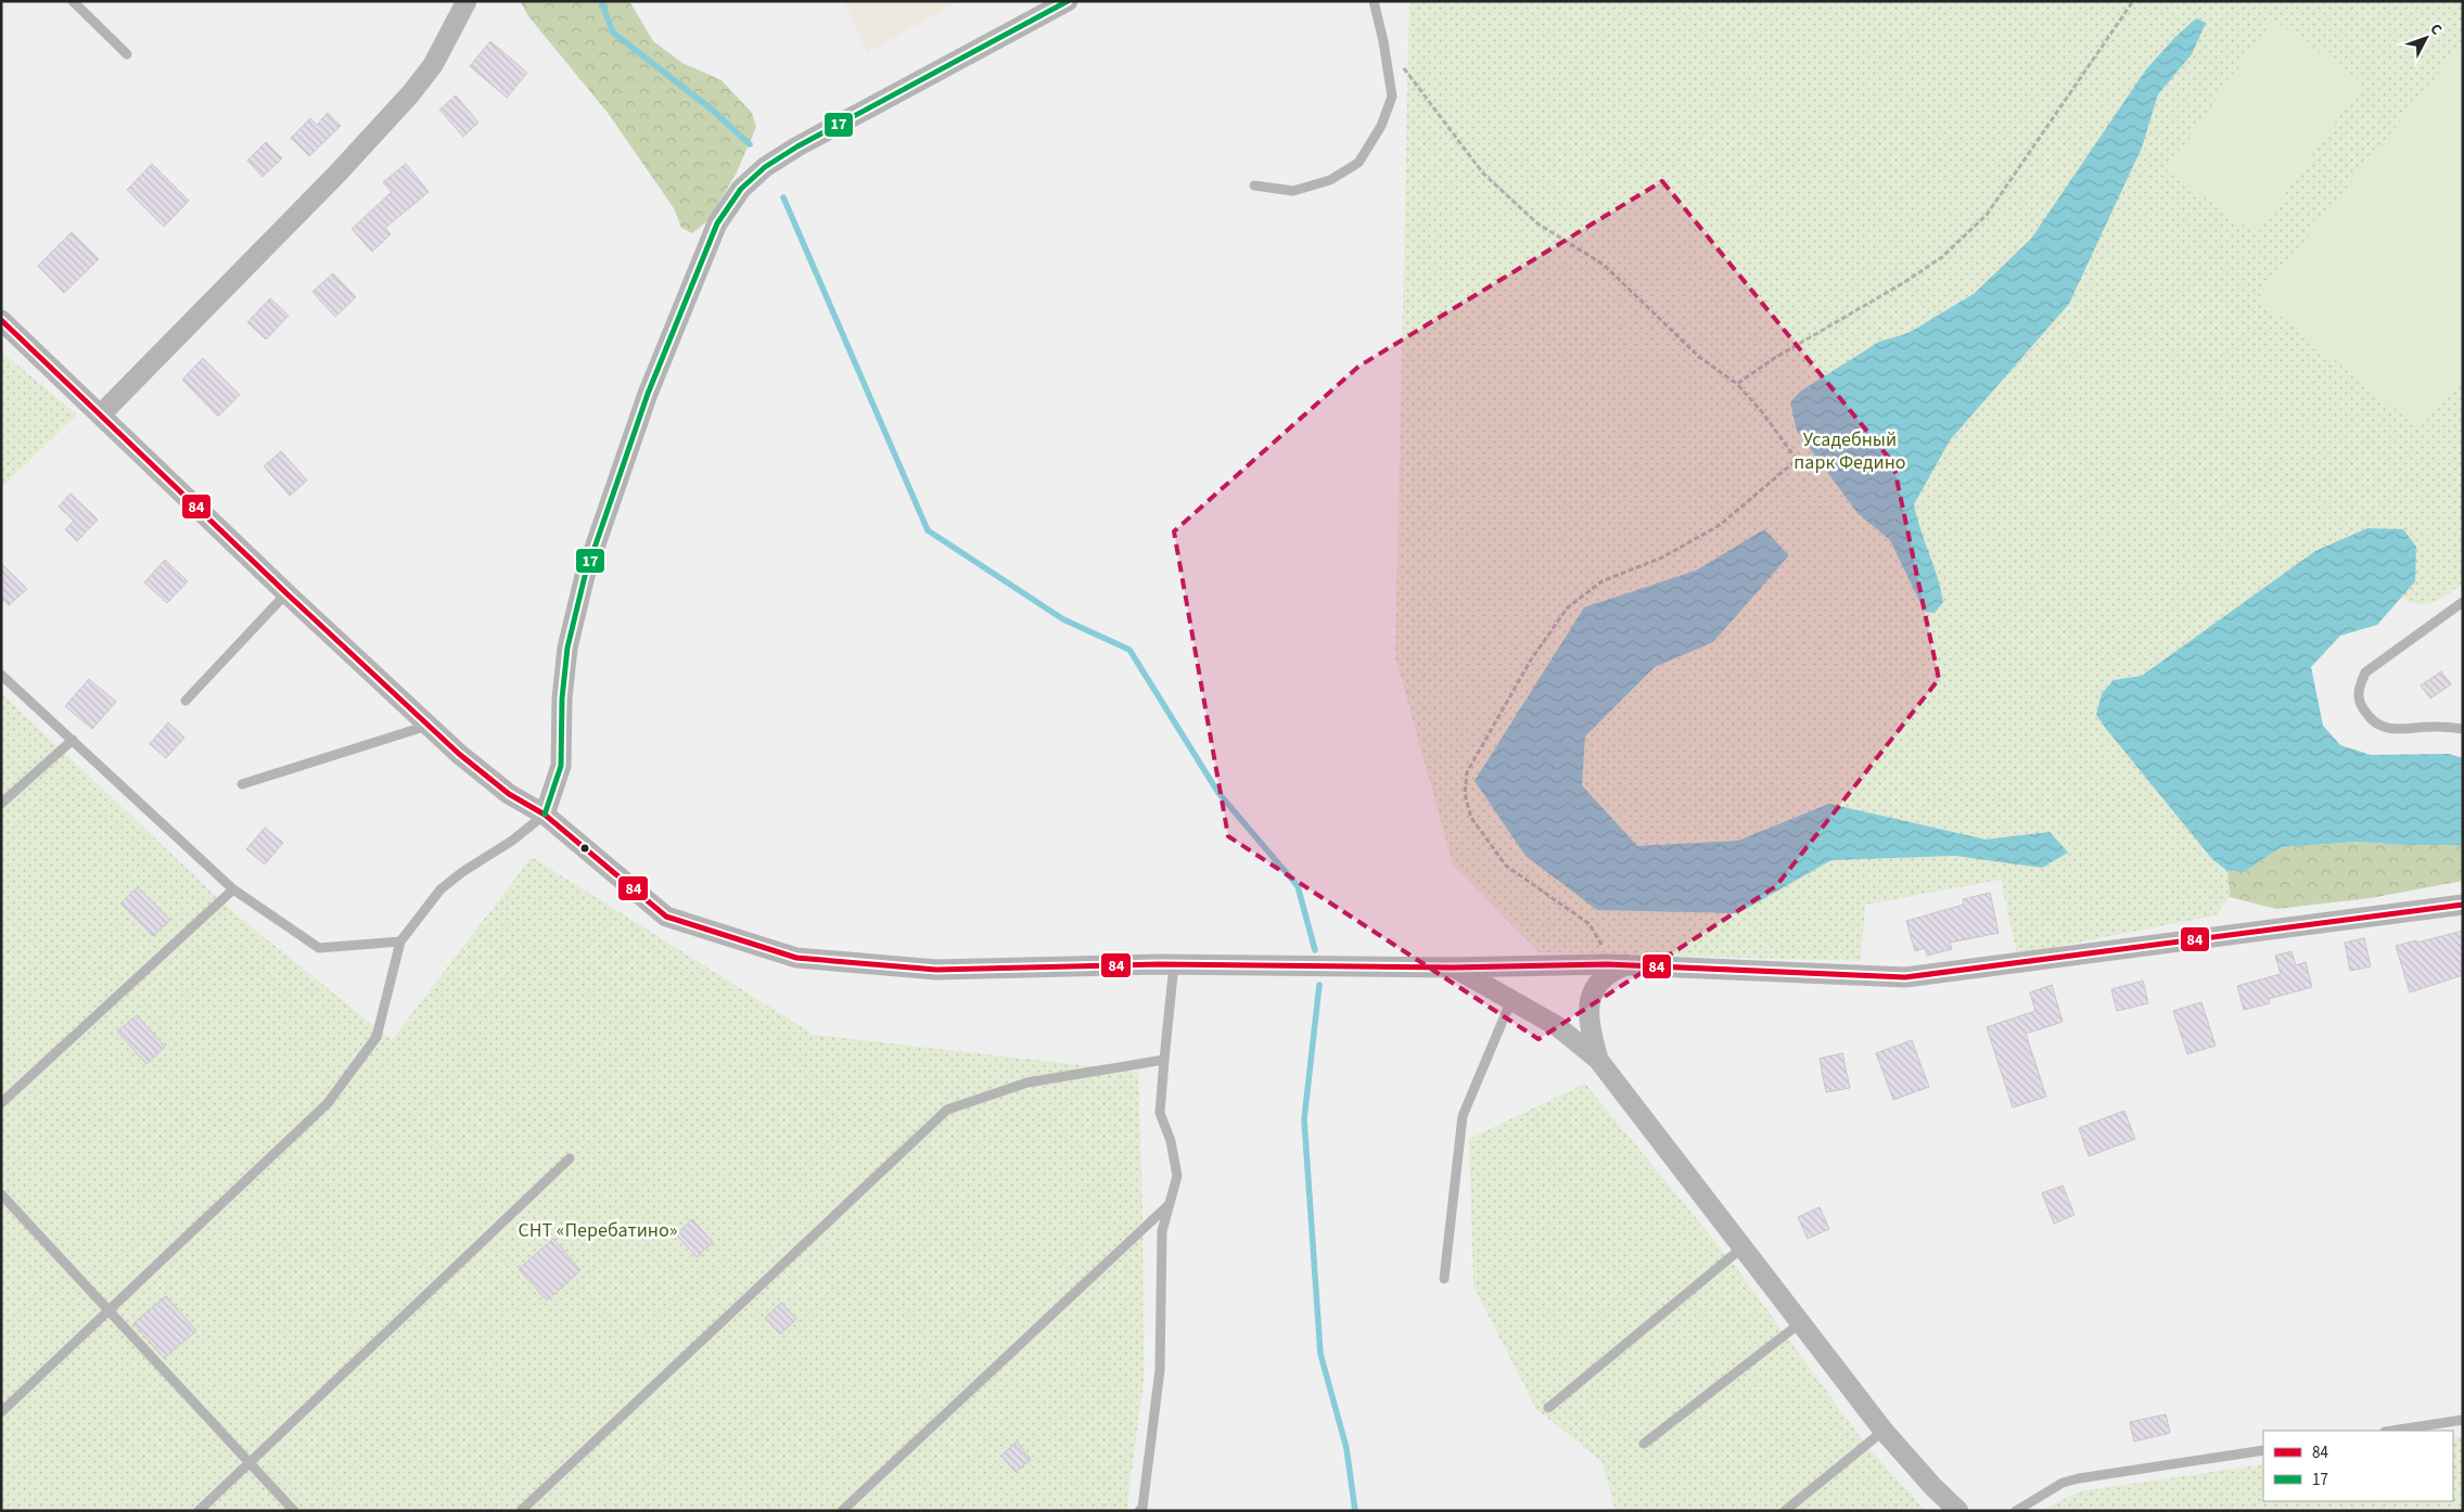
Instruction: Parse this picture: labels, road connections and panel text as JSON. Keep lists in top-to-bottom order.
{
  "parks": ["Усадебный парк Федино", "СНТ «Перебатино»"],
  "lines": ["transit line 17", "transit line 84"],
  "legend": ["84", "17"],
  "north": "top right"
}
